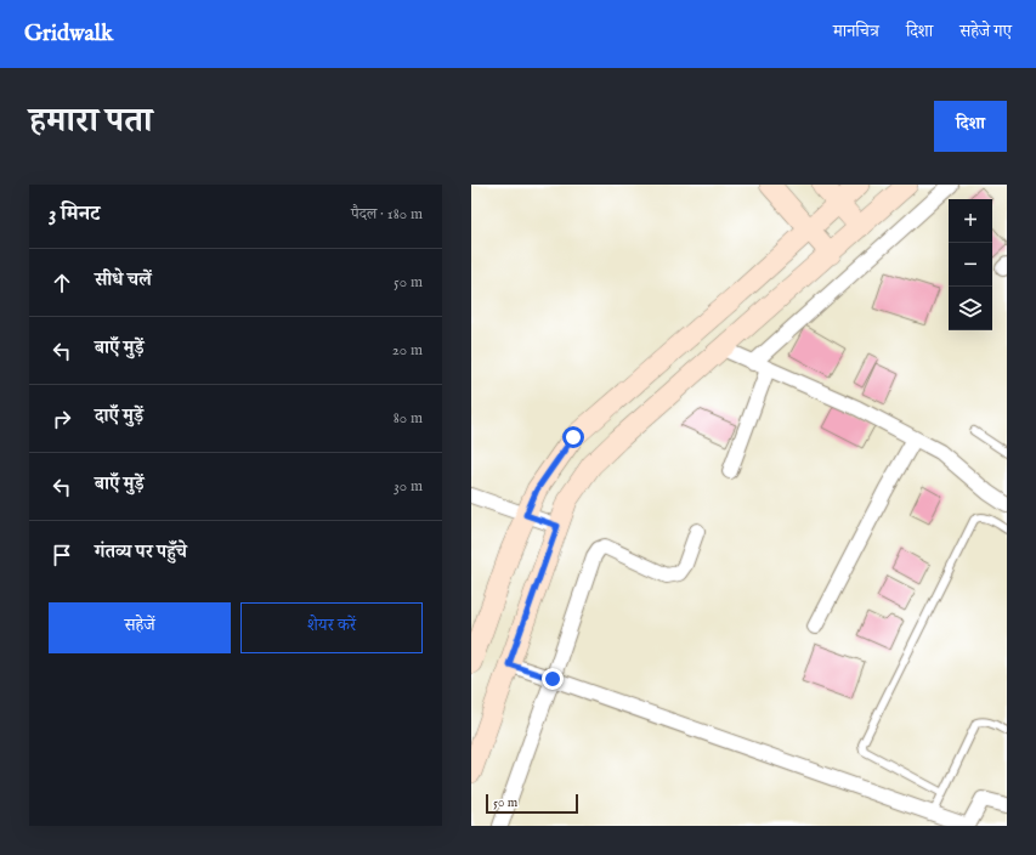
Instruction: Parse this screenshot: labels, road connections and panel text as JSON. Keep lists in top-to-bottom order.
{
  "scale_bar": "50 m",
  "page": {
    "header": "Gridwalk",
    "nav": ["मानचित्र", "दिशा", "सहेजे गए"],
    "title": "हमारा पता",
    "buttons": [
      "दिशा",
      ["सहेजें", "शेयर करें"]
    ],
    "heading": ["3 मिनट", "पैदल · 180 m"],
    "map_buttons": ["+", "−"],
    "list": [
      ["सीधे चलें", "50 m"],
      ["बाएँ मुड़ें", "20 m"],
      ["दाएँ मुड़ें", "80 m"],
      ["बाएँ मुड़ें", "30 m"],
      "गंतव्य पर पहुँचे"
    ],
    "scale": "50 m"
  }
}
